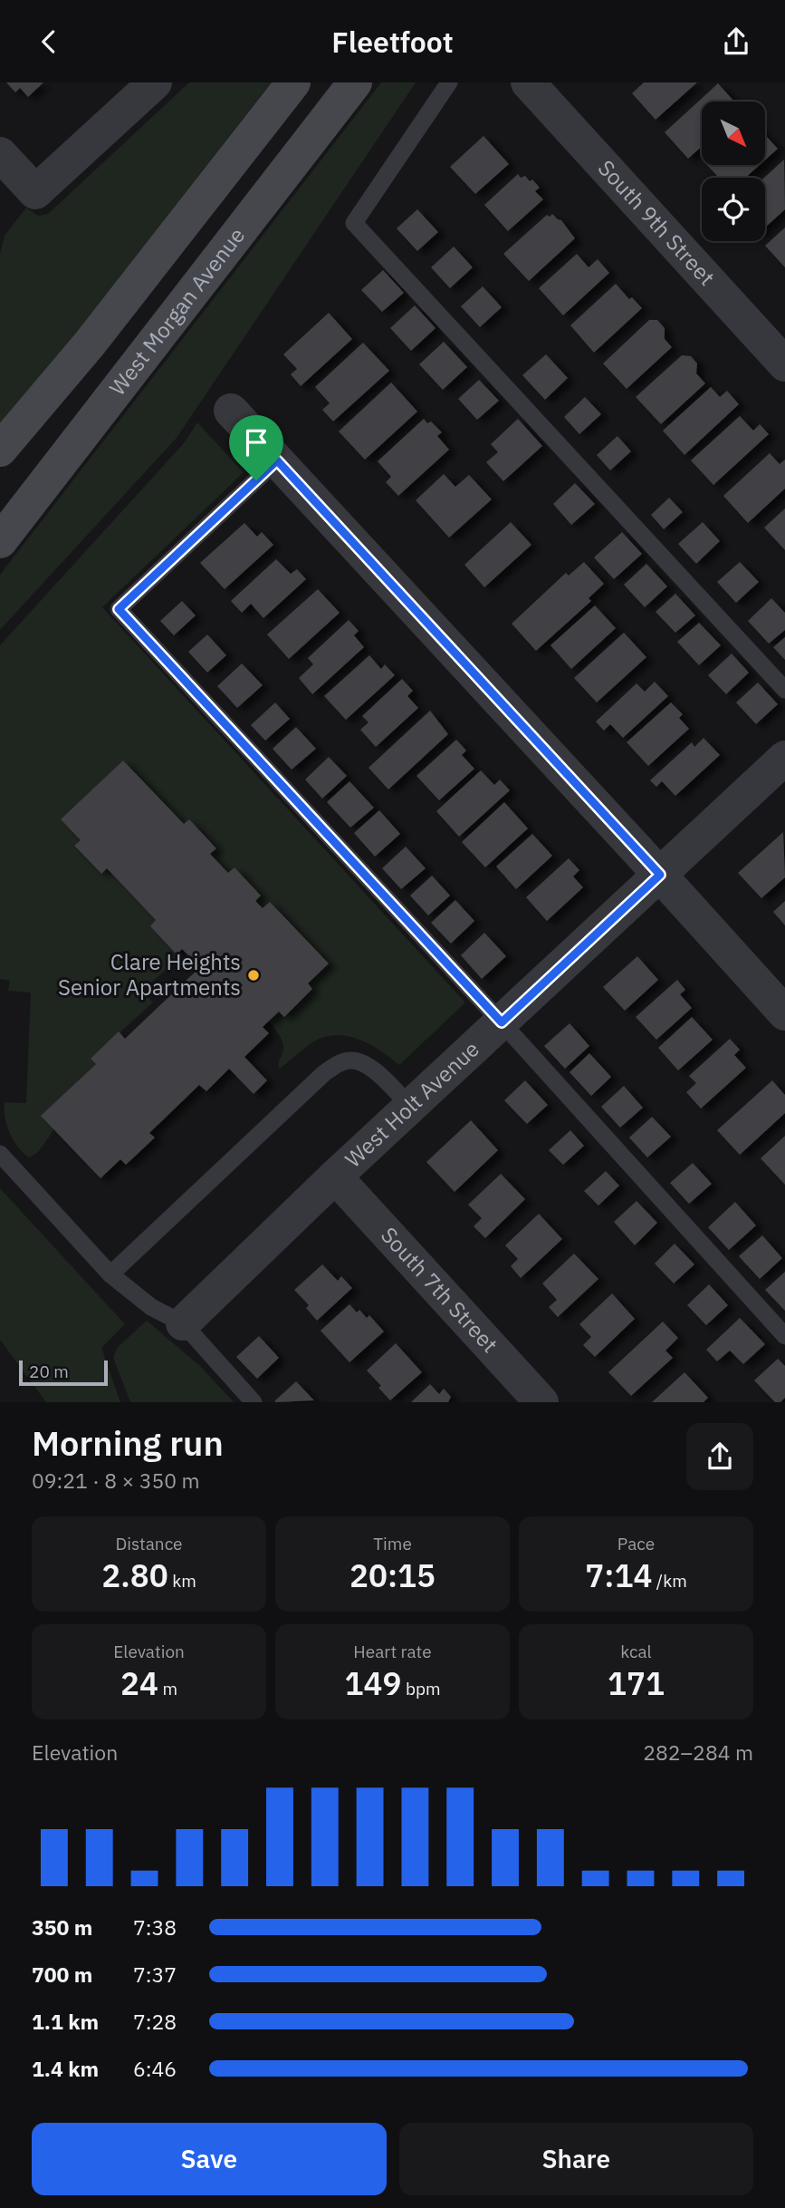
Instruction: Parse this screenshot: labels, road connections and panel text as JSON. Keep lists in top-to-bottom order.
{
  "streets": {
    "street": [
      "South 9th Street",
      "West Morgan Avenue",
      "West Holt Avenue",
      "South 7th Street"
    ]
  },
  "crossings": [
    ["West Holt Avenue", "South 7th Street"]
  ],
  "places": ["Clare Heights Senior Apartments"],
  "scale_bar": "20 m",
  "north": "bottom right",
  "page": {
    "header": "Fleetfoot",
    "scale": "20 m",
    "heading": ["Morning run", "09:21 · 8 × 350 m"],
    "stats": [
      ["Distance", "2.80 km"],
      ["Time", "20:15"],
      ["Pace", "7:14 /km"],
      ["Elevation", "24 m"],
      ["Heart rate", "149 bpm"],
      ["kcal", "171"]
    ],
    "chart": ["Elevation", "282–284 m"],
    "list": [
      {
        "name": "350 m",
        "note": "7:38"
      },
      {
        "name": "700 m",
        "note": "7:37"
      },
      {
        "name": "1.1 km",
        "note": "7:28"
      },
      {
        "name": "1.4 km",
        "note": "6:46"
      }
    ],
    "buttons": ["Save", "Share"]
  }
}
